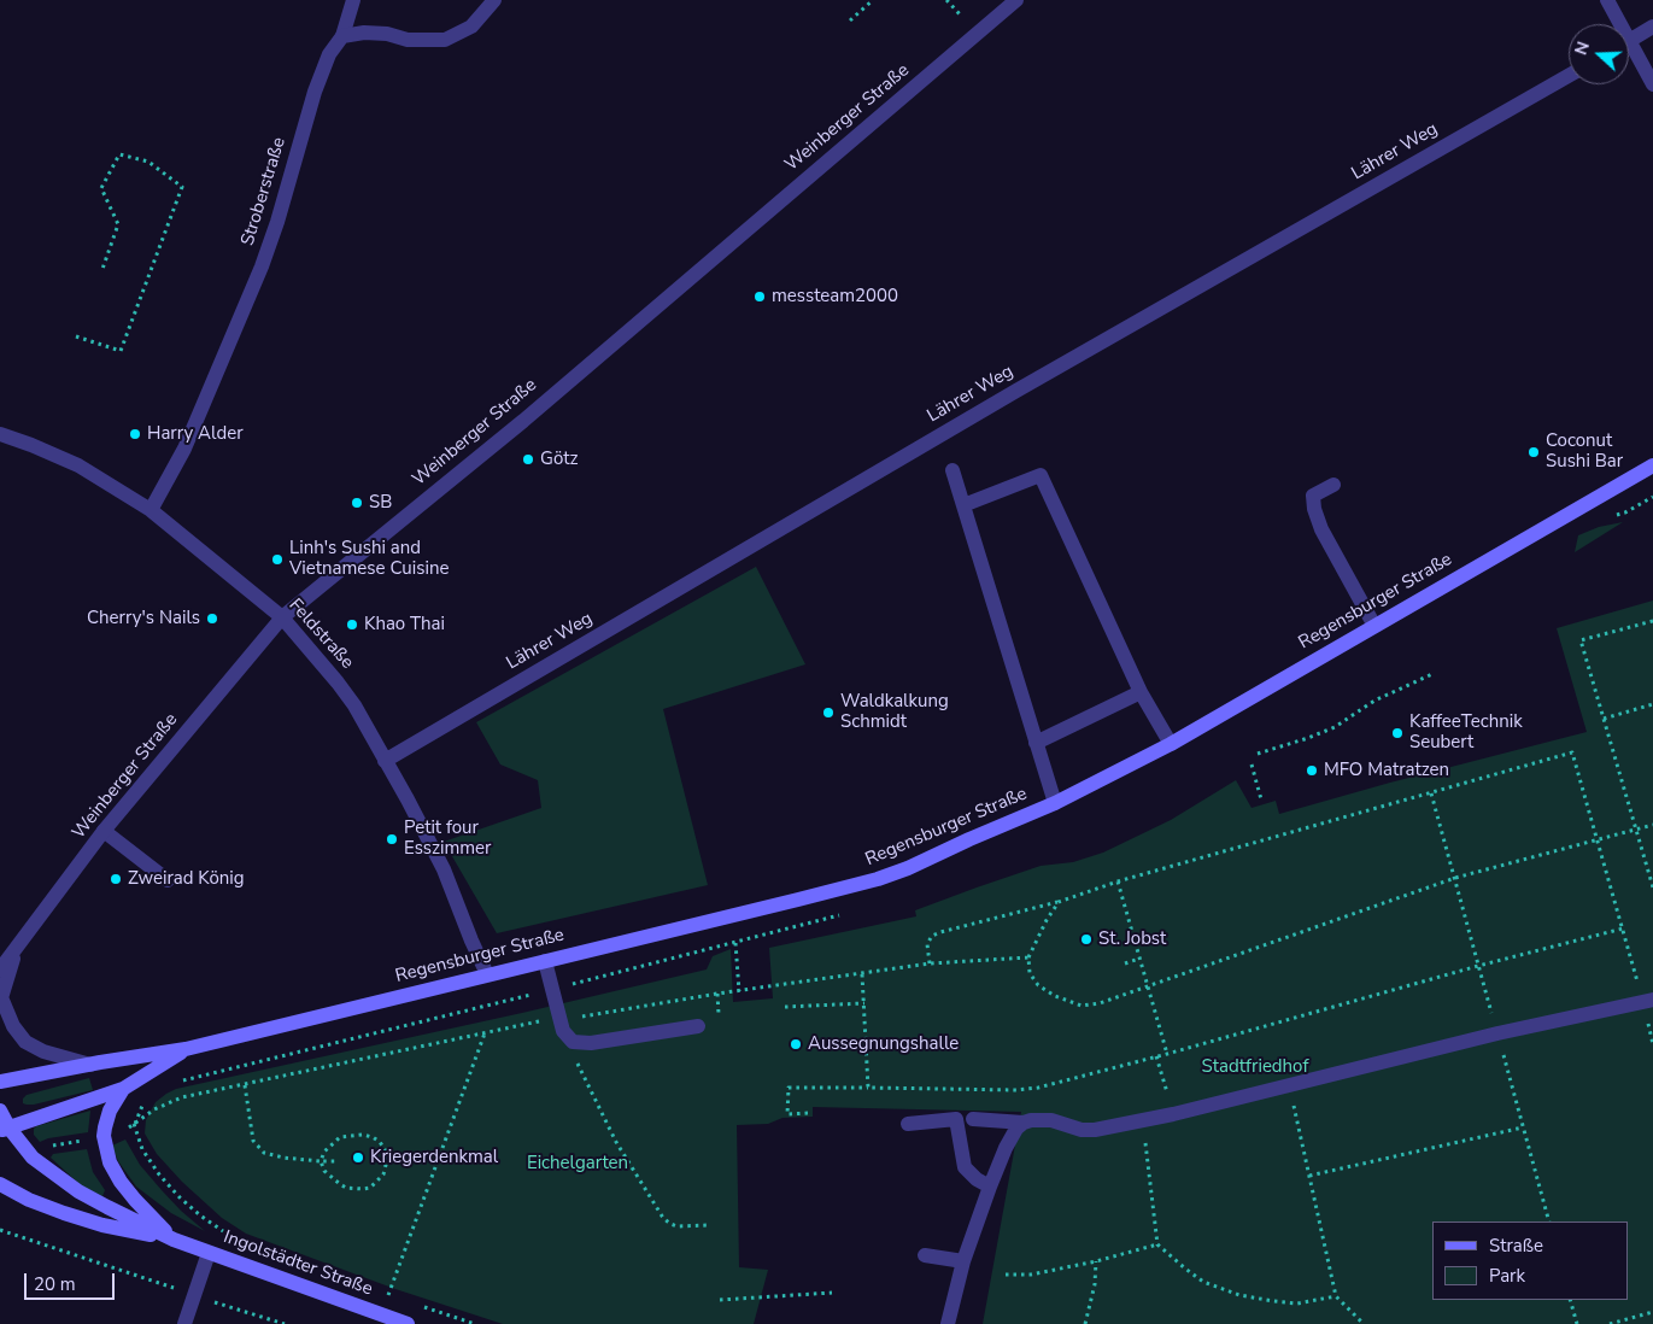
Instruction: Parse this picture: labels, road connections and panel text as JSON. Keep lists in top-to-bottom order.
{
  "streets": {
    "main road": ["Regensburger Straße", "Ingolstädter Straße"],
    "street": [
      "Weinberger Straße",
      "Lährer Weg",
      "Stroberstraße",
      "Feldstraße"
    ]
  },
  "crossings": [
    ["Weinberger Straße", "Regensburger Straße"],
    ["Weinberger Straße", "Feldstraße"],
    ["Lährer Weg", "Feldstraße"],
    ["Stroberstraße", "Feldstraße"],
    ["Regensburger Straße", "Feldstraße"],
    ["Regensburger Straße", "Ingolstädter Straße"]
  ],
  "parks": ["Stadtfriedhof", "Eichelgarten"],
  "places": [
    "messteam2000",
    "Harry Alder",
    "Coconut Sushi Bar",
    "Götz",
    "SB",
    "Linh's Sushi and Vietnamese Cuisine",
    "Cherry's Nails",
    "Khao Thai",
    "Waldkalkung Schmidt",
    "KaffeeTechnik Seubert",
    "MFO Matratzen",
    "Petit four Esszimmer",
    "Zweirad König",
    "St. Jobst",
    "Aussegnungshalle",
    "Kriegerdenkmal"
  ],
  "legend": ["Straße", "Park"],
  "scale_bar": "20 m",
  "north": "left"
}
